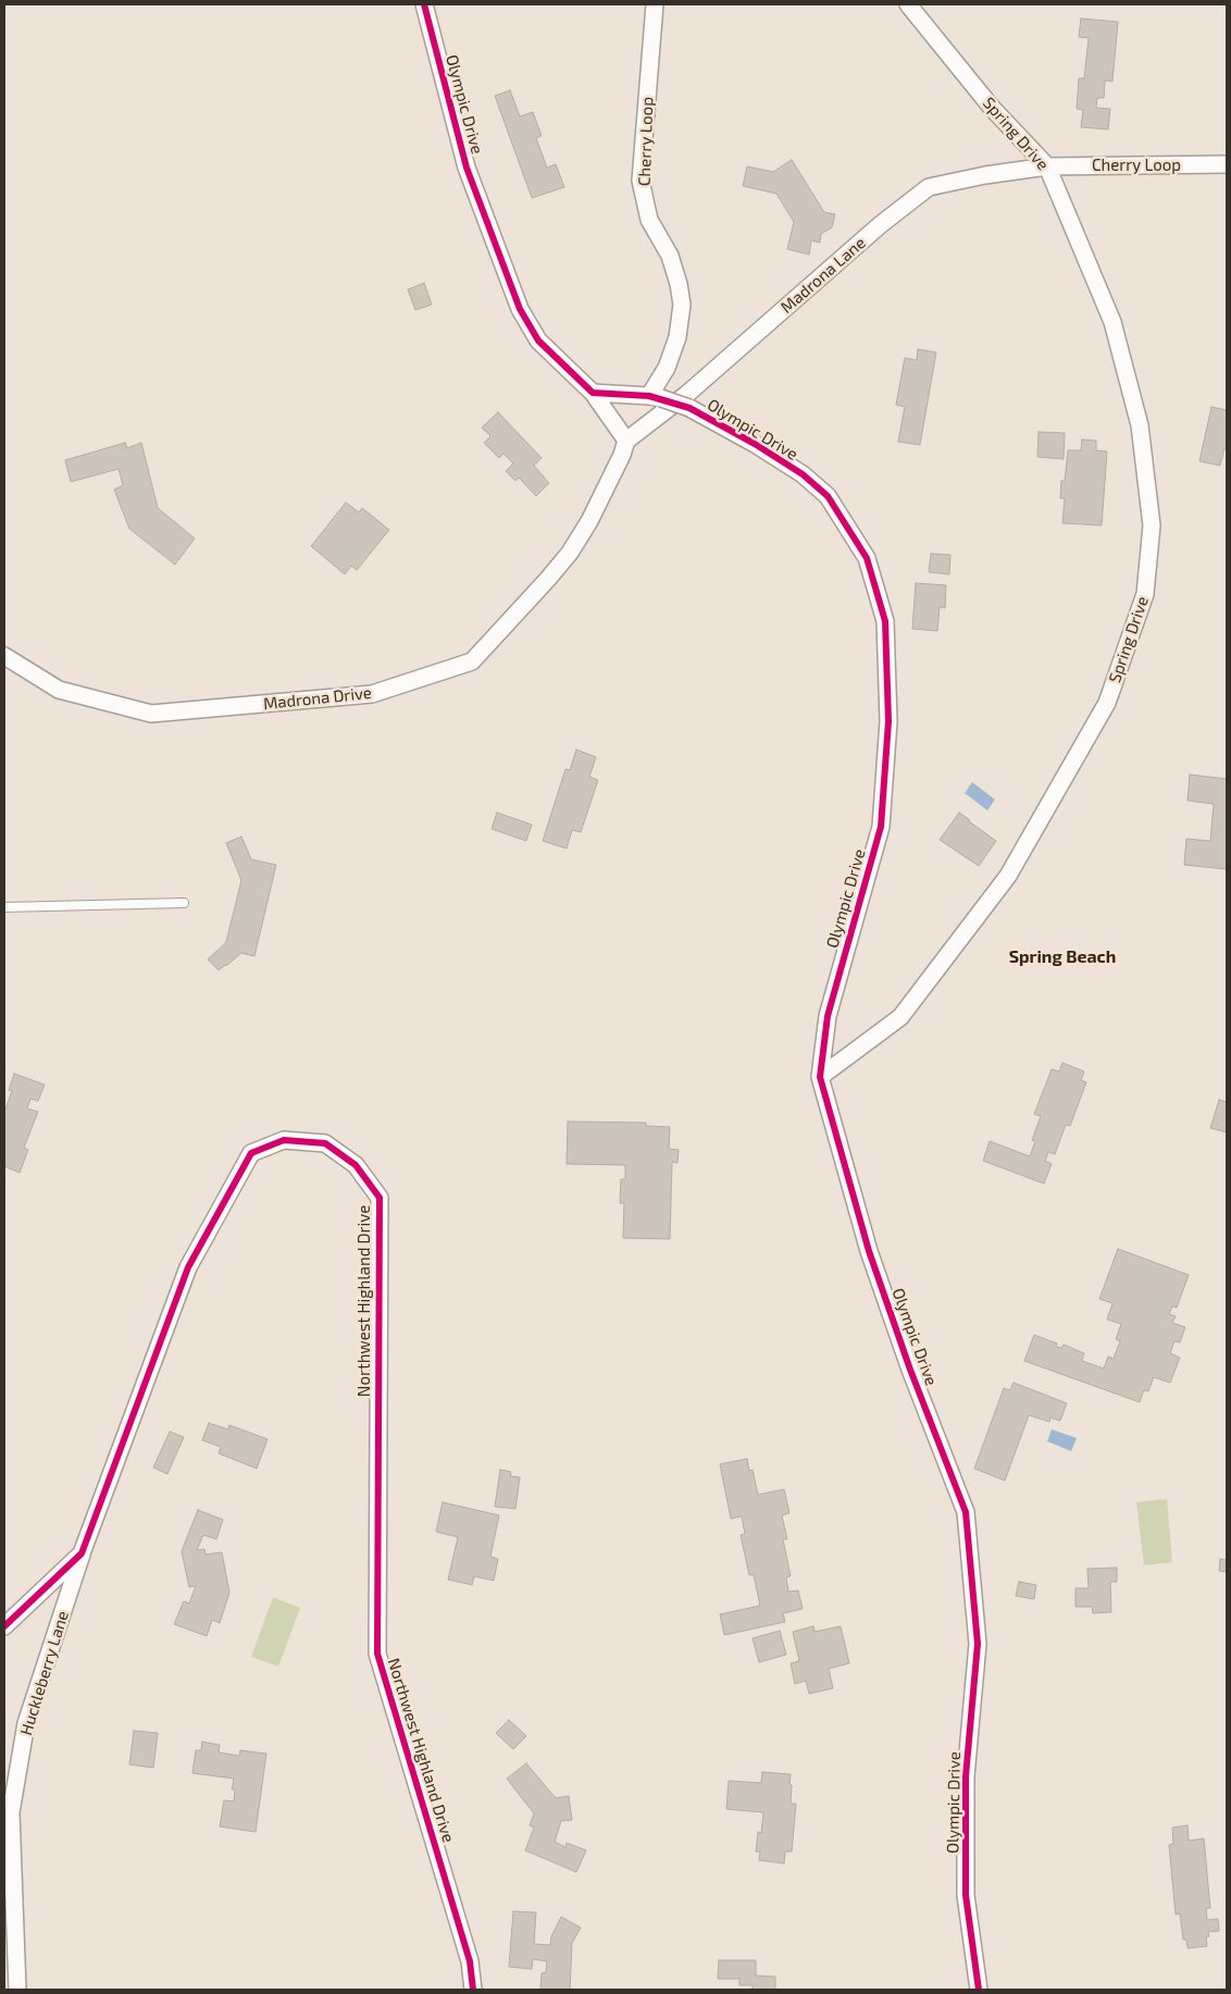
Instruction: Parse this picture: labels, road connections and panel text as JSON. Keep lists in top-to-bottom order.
{
  "streets": {
    "street": [
      "Olympic Drive",
      "Spring Drive",
      "Cherry Loop",
      "Madrona Lane",
      "Madrona Drive",
      "Northwest Highland Drive",
      "Huckleberry Lane"
    ]
  },
  "crossings": [
    ["Olympic Drive", "Spring Drive"],
    ["Olympic Drive", "Cherry Loop"],
    ["Spring Drive", "Cherry Loop"],
    ["Spring Drive", "Madrona Lane"],
    ["Cherry Loop", "Madrona Lane"],
    ["Madrona Lane", "Madrona Drive"],
    ["Northwest Highland Drive", "Huckleberry Lane"]
  ],
  "districts": ["Spring Beach"]
}
